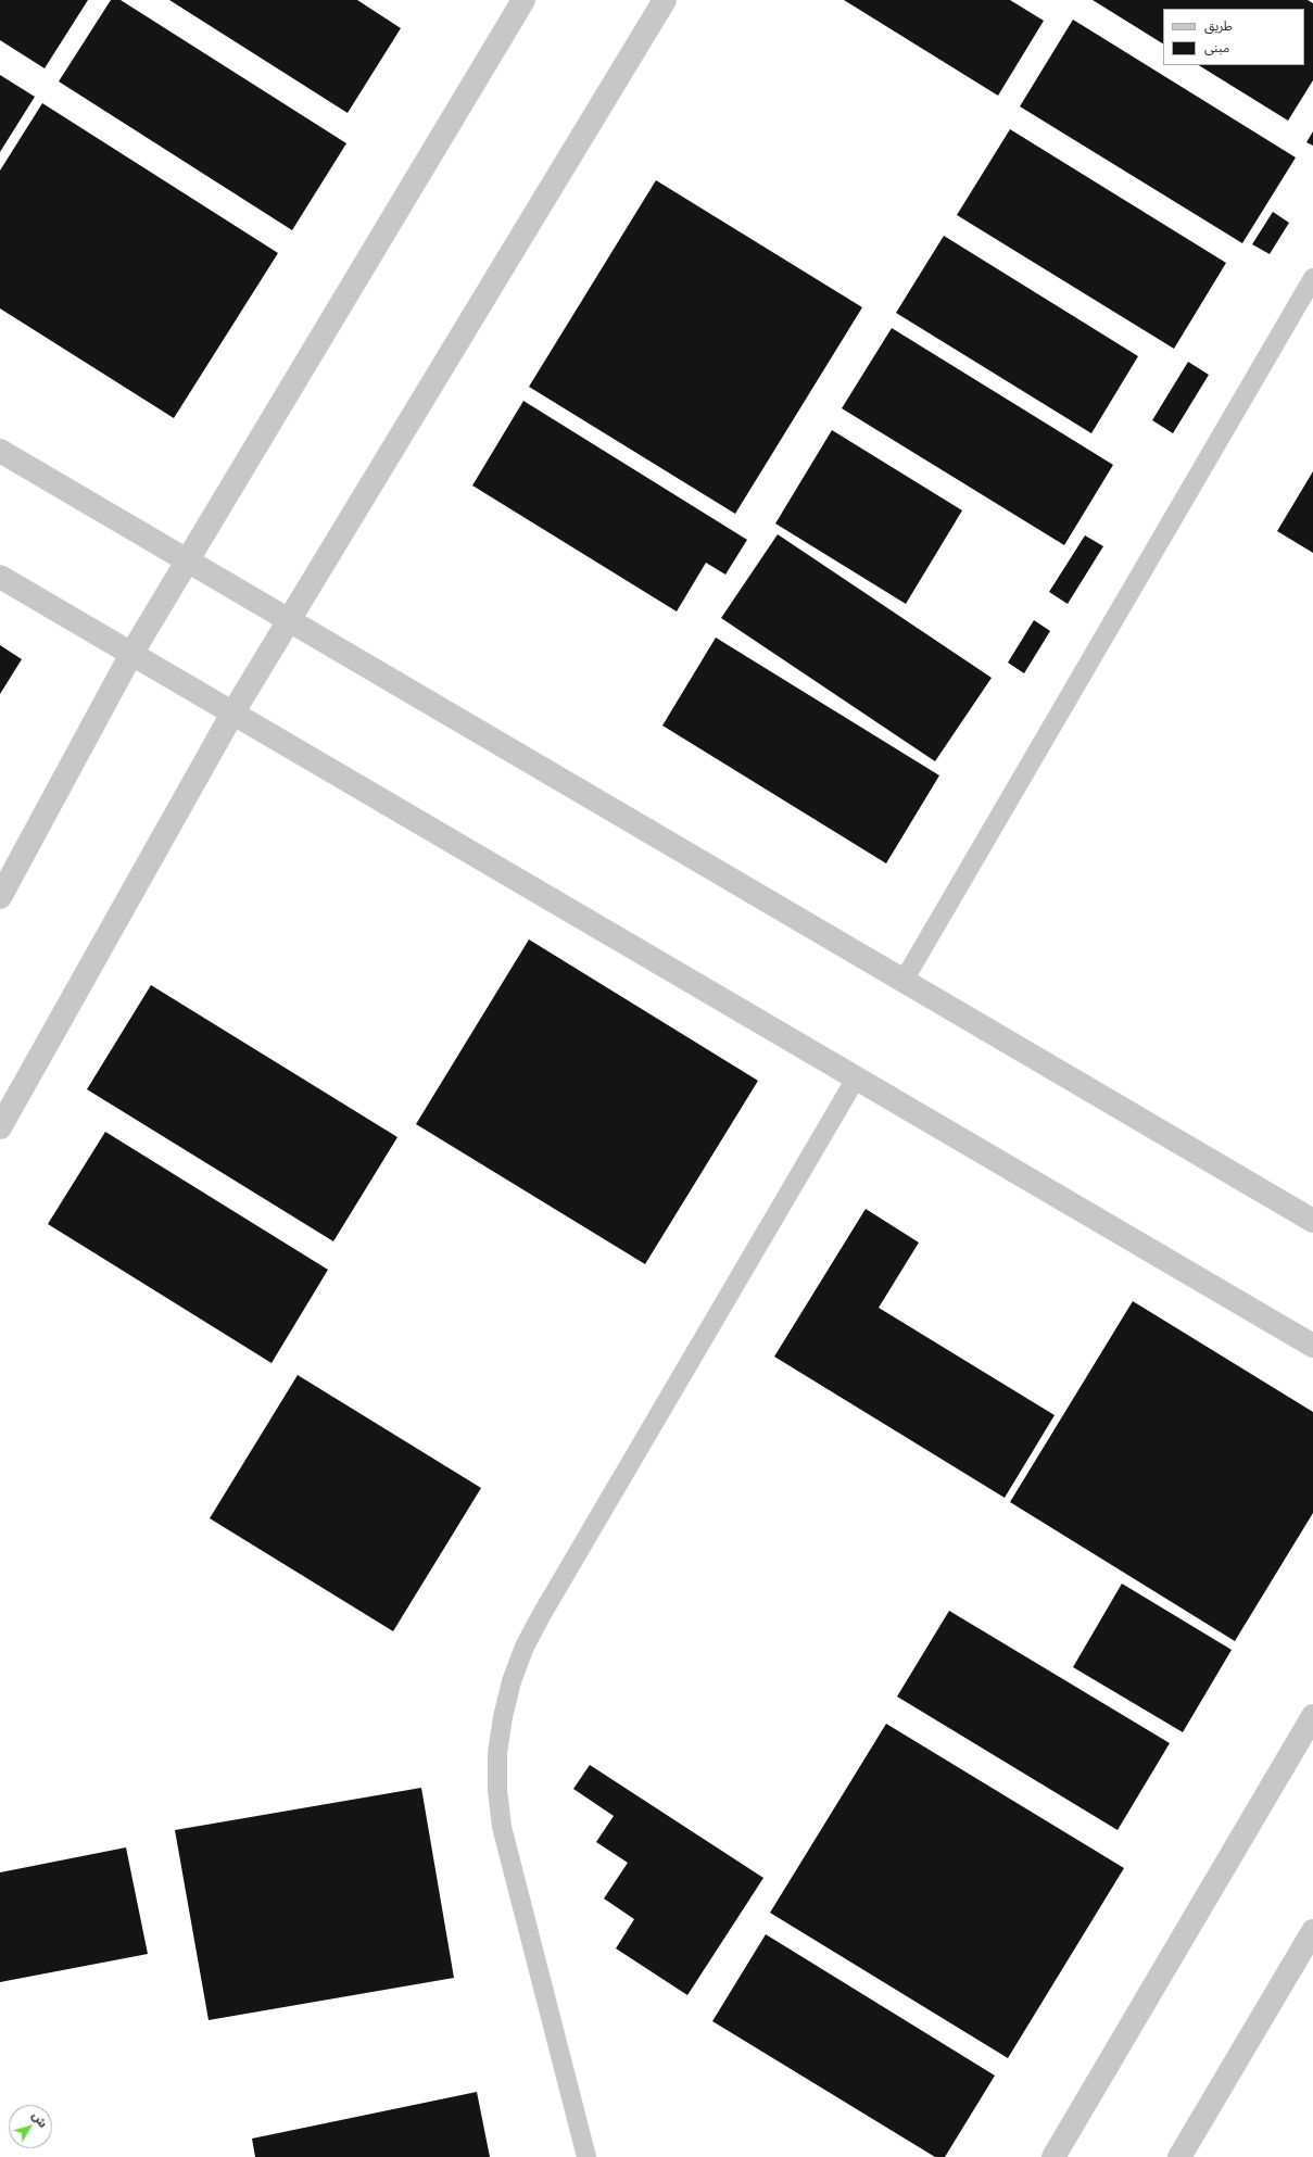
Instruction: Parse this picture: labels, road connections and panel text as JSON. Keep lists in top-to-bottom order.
{
  "legend": ["طريق", "مبنى"],
  "north": "top right"
}
